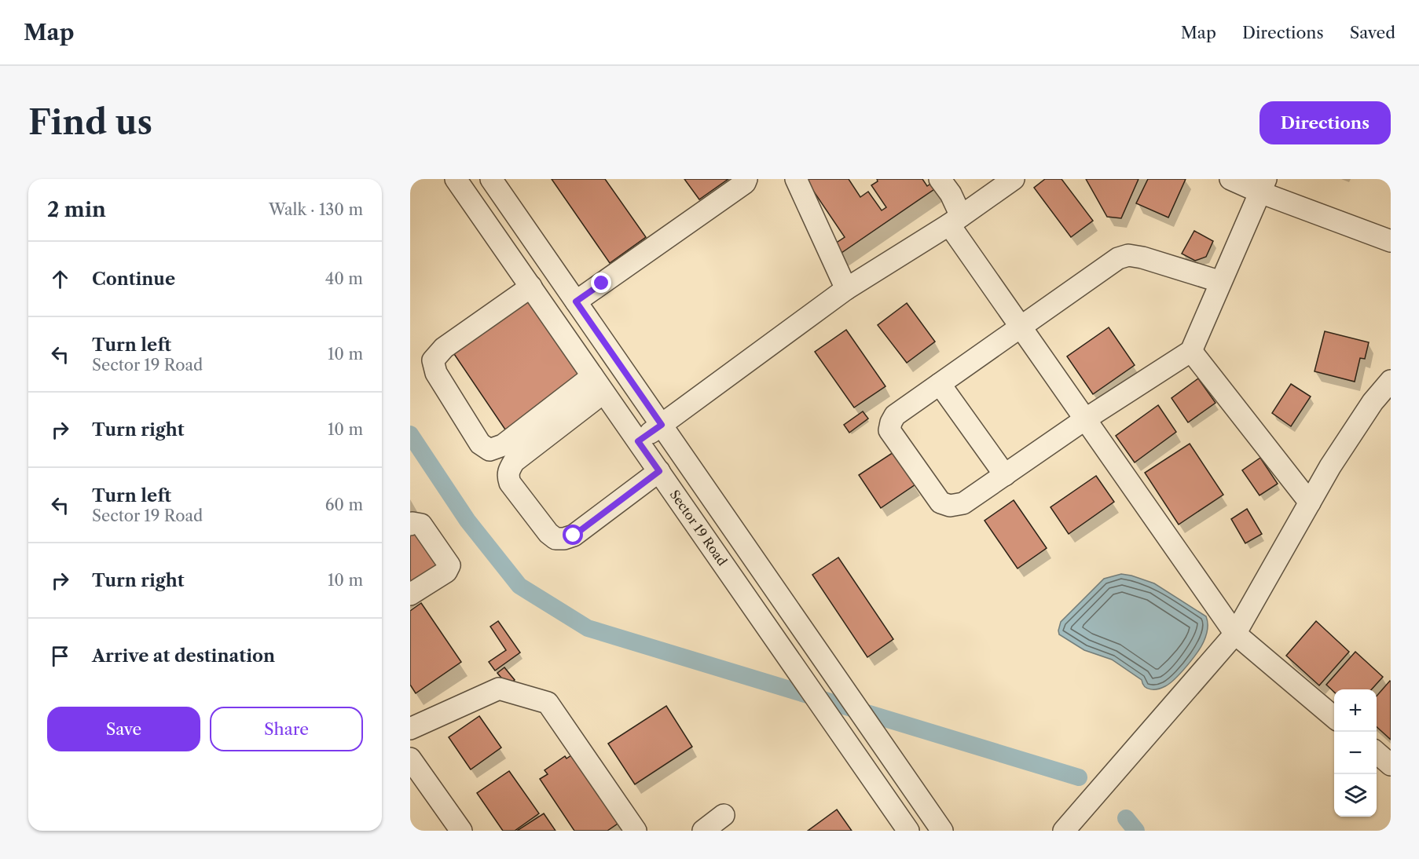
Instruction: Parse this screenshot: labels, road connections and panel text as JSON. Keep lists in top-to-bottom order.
{
  "streets": {
    "street": ["Sector 19 Road"]
  },
  "page": {
    "header": "Map",
    "nav": ["Map", "Directions", "Saved"],
    "buttons": [
      "Directions",
      ["Save", "Share"]
    ],
    "title": "Find us",
    "heading": ["2 min", "Walk · 130 m"],
    "list": [
      ["Continue", "40 m"],
      ["Turn left", "Sector 19 Road", "10 m"],
      ["Turn right", "10 m"],
      ["Turn left", "Sector 19 Road", "60 m"],
      ["Turn right", "10 m"],
      "Arrive at destination"
    ],
    "map_buttons": ["+", "−"]
  }
}
